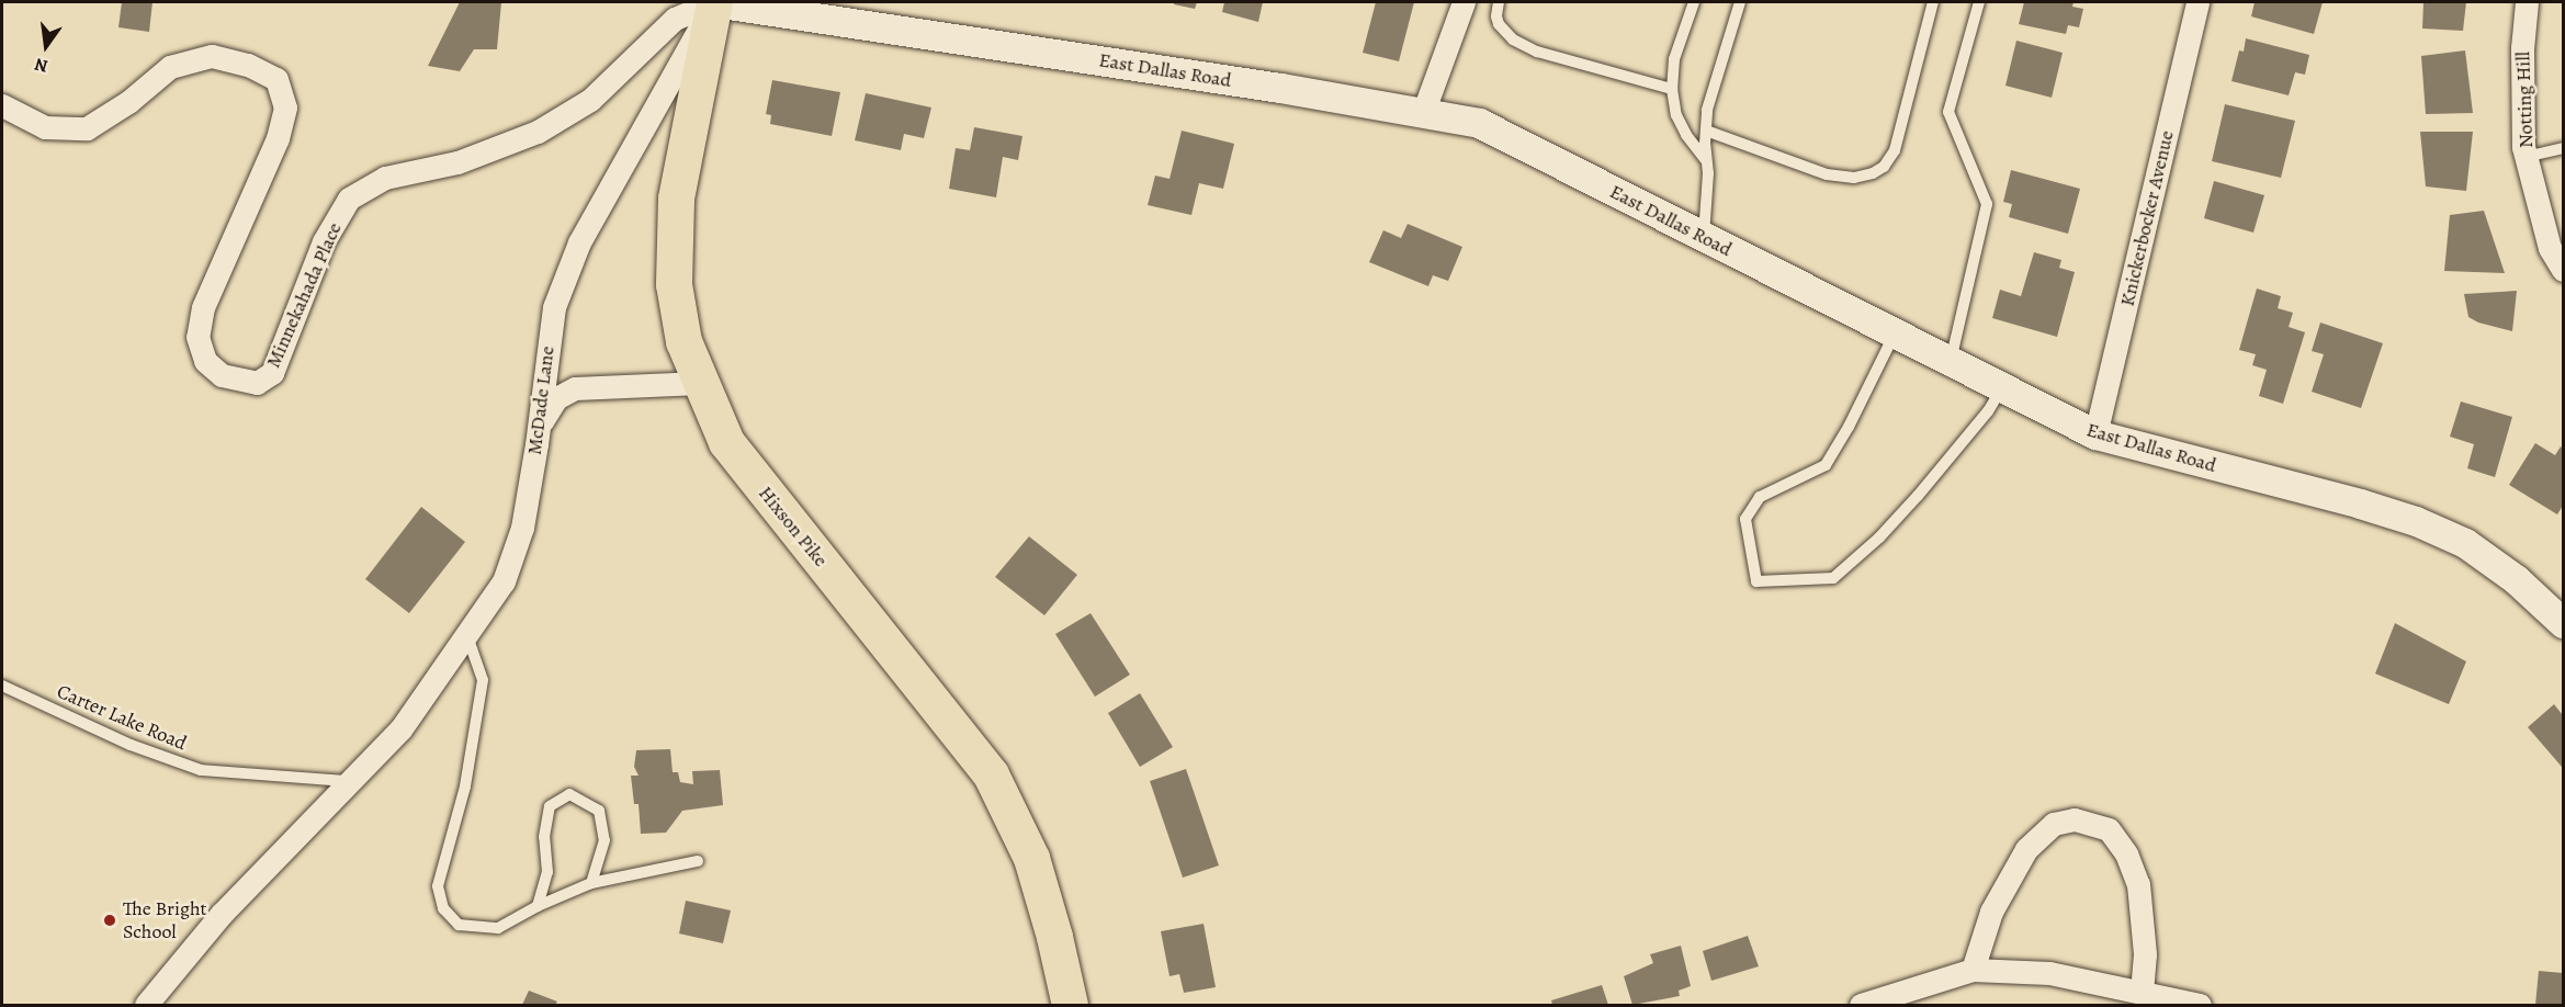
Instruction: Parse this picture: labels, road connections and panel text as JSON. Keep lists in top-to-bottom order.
{
  "streets": {
    "main road": ["Hixson Pike"],
    "street": [
      "East Dallas Road",
      "Notting Hill",
      "Knickerbocker Avenue",
      "Minnekahada Place",
      "McDade Lane"
    ],
    "lane": ["Carter Lake Road"]
  },
  "crossings": [
    ["East Dallas Road", "Knickerbocker Avenue"],
    ["East Dallas Road", "Minnekahada Place"],
    ["East Dallas Road", "McDade Lane"],
    ["East Dallas Road", "Hixson Pike"],
    ["Minnekahada Place", "McDade Lane"],
    ["Minnekahada Place", "Hixson Pike"],
    ["McDade Lane", "Hixson Pike"],
    ["McDade Lane", "Carter Lake Road"]
  ],
  "places": ["The Bright School"],
  "north": "bottom"
}
